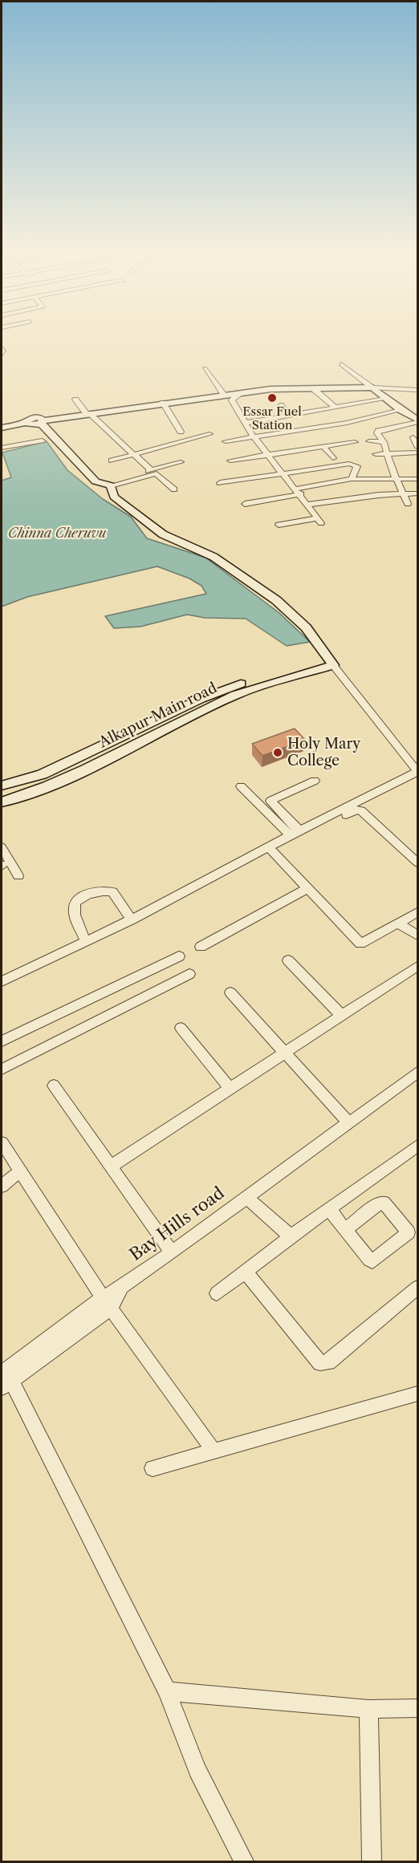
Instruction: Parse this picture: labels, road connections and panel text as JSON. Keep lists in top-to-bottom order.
{
  "streets": {
    "street": ["Alkapur Main road", "Bay Hills road"]
  },
  "water": ["Chinna Cheruvu"],
  "places": ["Essar Fuel Station", "Holy Mary College"]
}
